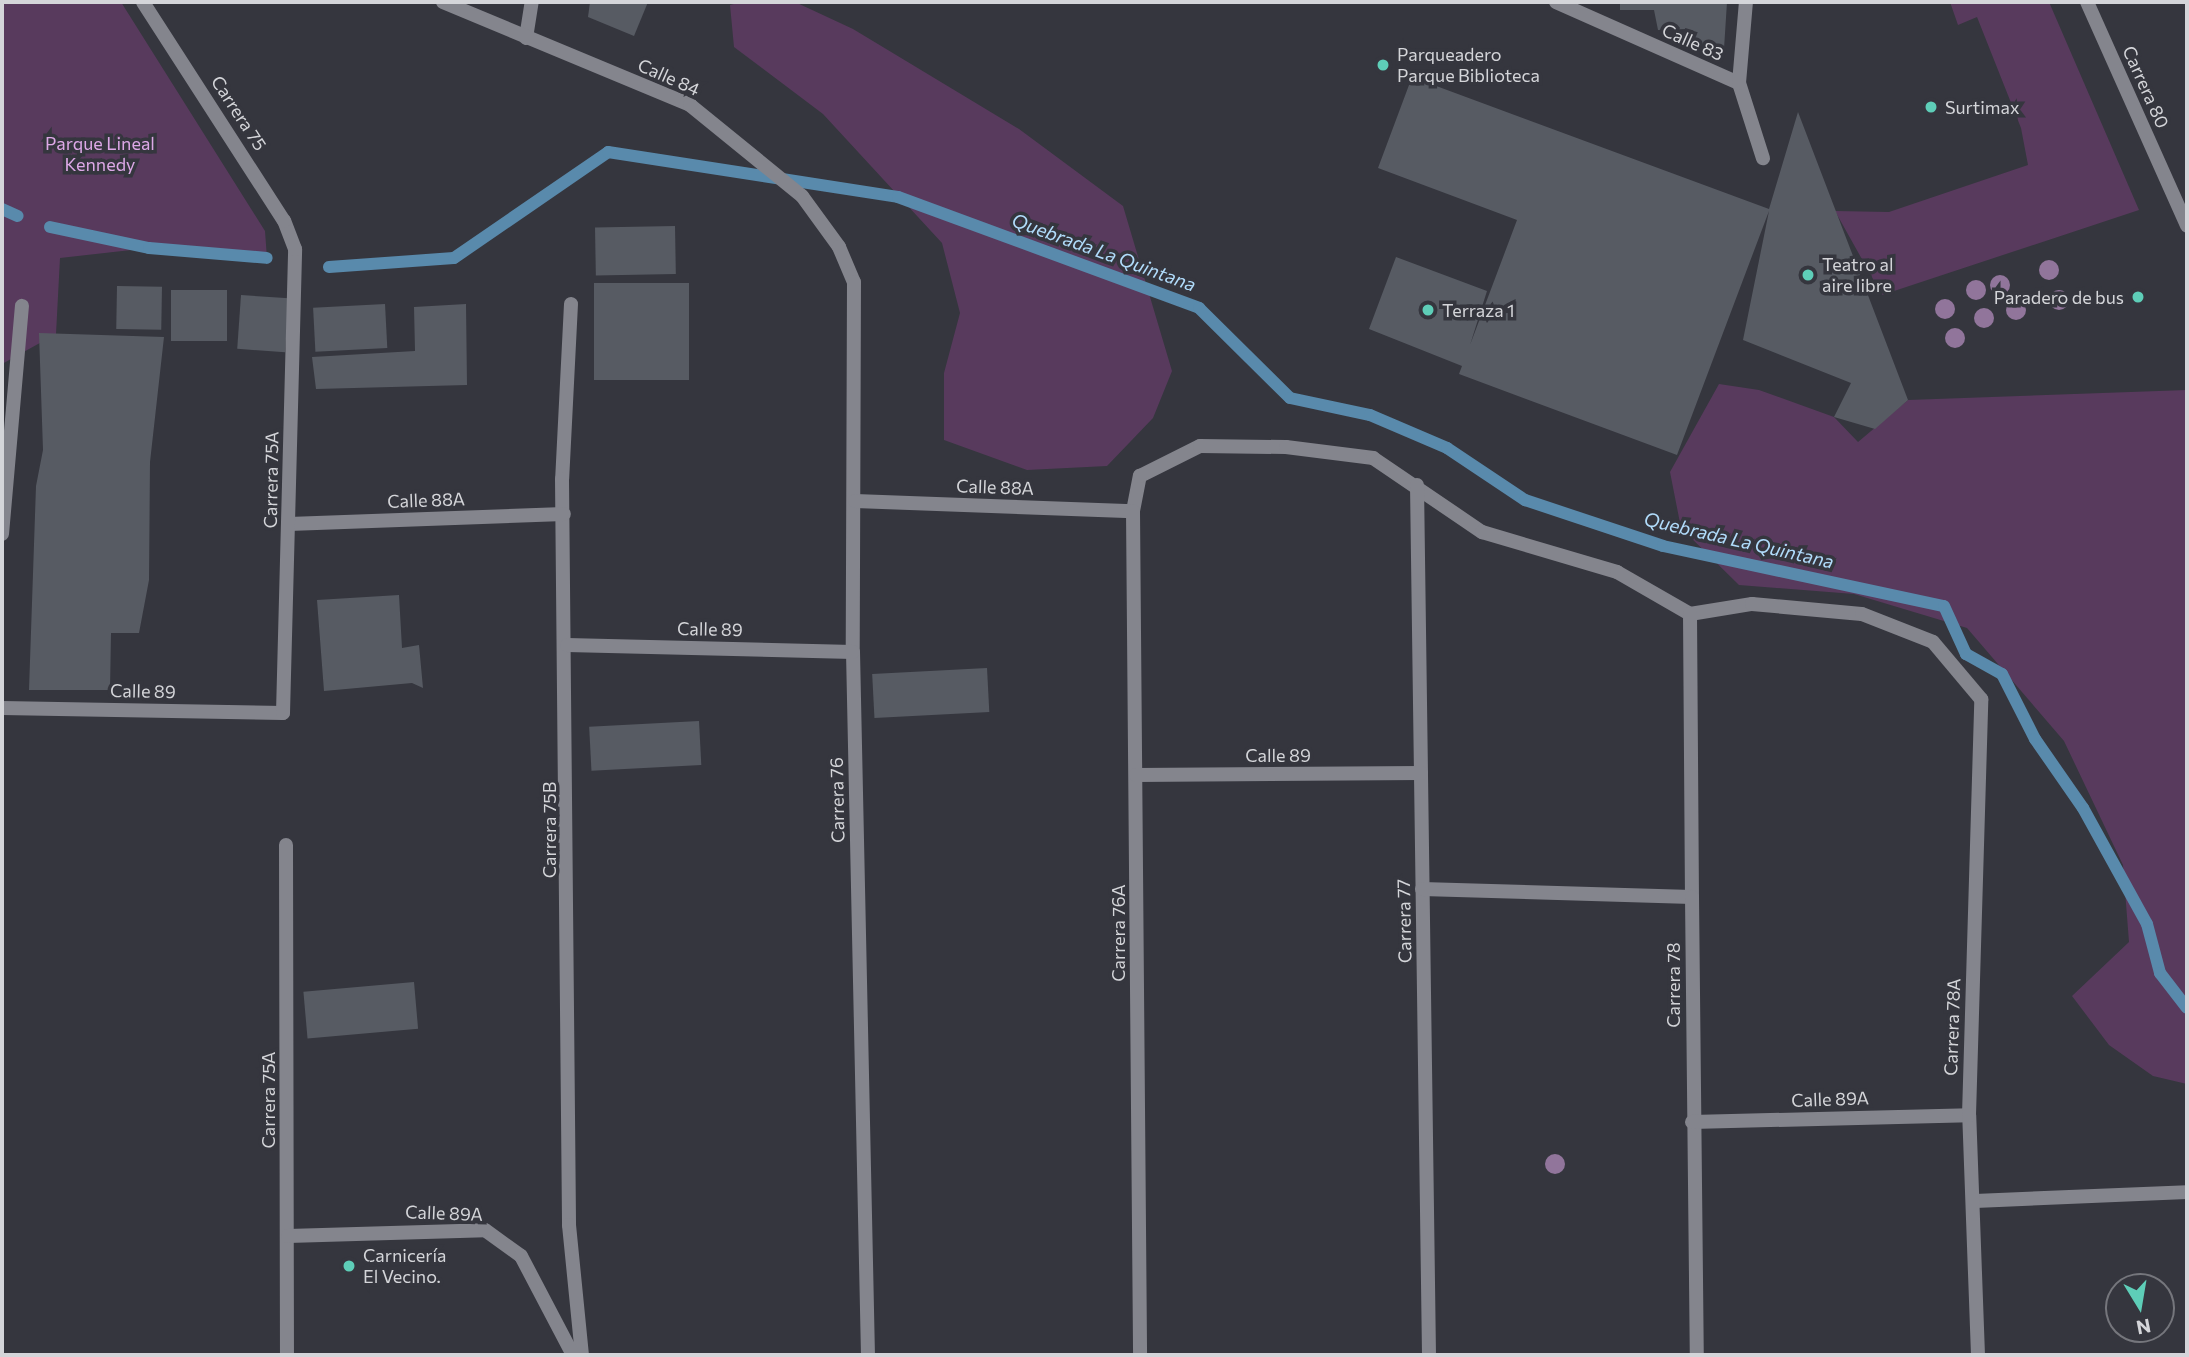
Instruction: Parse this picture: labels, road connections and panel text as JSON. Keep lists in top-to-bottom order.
{
  "streets": {
    "street": [
      "Calle 83",
      "Calle 84",
      "Carrera 80",
      "Carrera 75",
      "Carrera 75A",
      "Calle 88A",
      "Calle 89",
      "Carrera 76",
      "Carrera 75B",
      "Carrera 77",
      "Carrera 76A",
      "Carrera 78",
      "Carrera 78A",
      "Calle 89A"
    ]
  },
  "crossings": [
    ["Calle 84", "Carrera 76"],
    ["Carrera 75", "Carrera 75A"],
    ["Carrera 75A", "Calle 88A"],
    ["Carrera 75A", "Calle 89"],
    ["Carrera 75A", "Calle 89A"],
    ["Calle 88A", "Carrera 76"],
    ["Calle 88A", "Carrera 75B"],
    ["Calle 88A", "Carrera 76A"],
    ["Calle 89", "Carrera 76"],
    ["Calle 89", "Carrera 75B"],
    ["Calle 89", "Carrera 77"],
    ["Calle 89", "Carrera 76A"],
    ["Carrera 77", "Carrera 76A"],
    ["Carrera 78", "Carrera 78A"],
    ["Carrera 78", "Calle 89A"],
    ["Carrera 78A", "Calle 89A"]
  ],
  "water": ["Quebrada La Quintana"],
  "parks": ["Parque Lineal Kennedy"],
  "places": [
    "Parqueadero Parque Biblioteca",
    "Surtimax",
    "Teatro al aire libre",
    "Paradero de bus",
    "Terraza 1",
    "Carnicería El Vecino."
  ],
  "north": "bottom"
}
